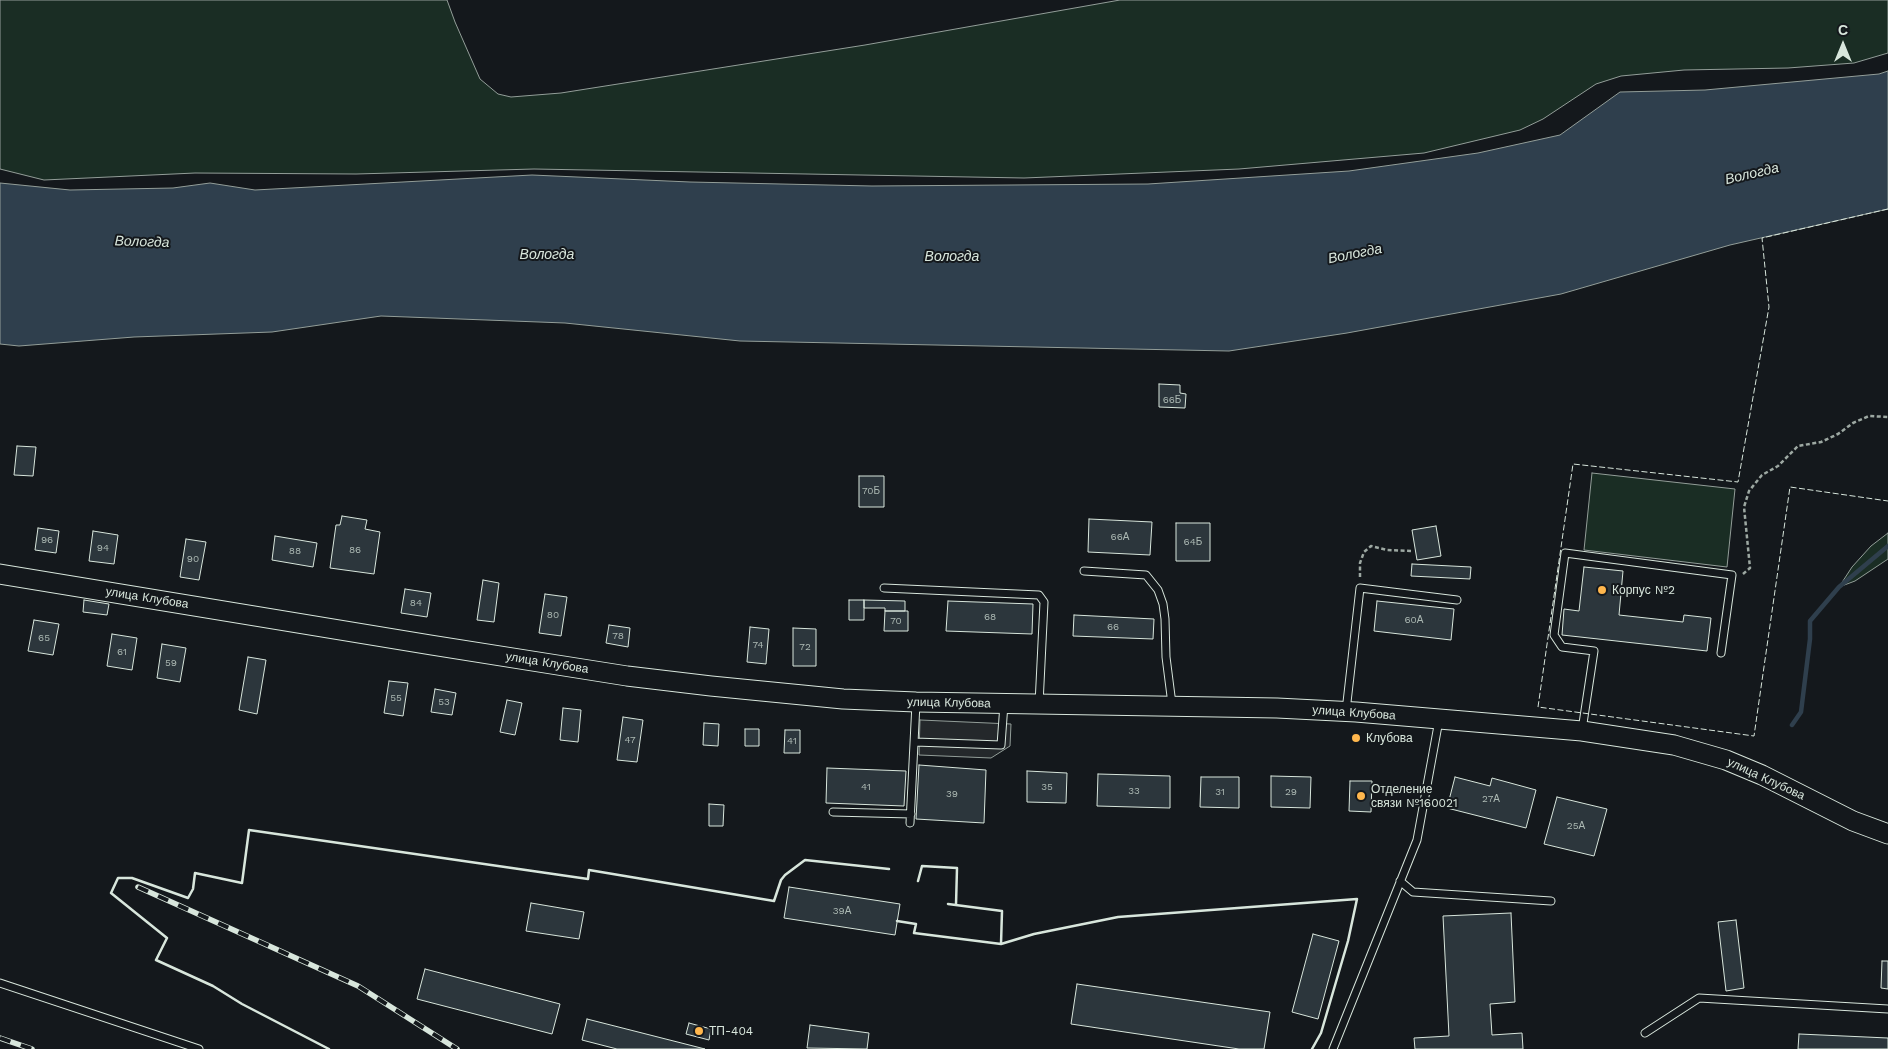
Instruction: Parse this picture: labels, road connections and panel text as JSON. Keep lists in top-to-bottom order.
{
  "streets": {
    "main road": ["улица Клубова"]
  },
  "water": ["Вологда"],
  "places": [
    "Корпус №2",
    "Клубова",
    "Отделение связи №160021",
    "ТП-404"
  ],
  "house_numbers": [
    "66Б",
    "70Б",
    "66А",
    "96",
    "64Б",
    "94",
    "86",
    "88",
    "90",
    "84",
    "80",
    "68",
    "60А",
    "70",
    "66",
    "78",
    "65",
    "74",
    "72",
    "61",
    "59",
    "55",
    "53",
    "47",
    "41",
    "41",
    "35",
    "33",
    "31",
    "29",
    "39",
    "27А",
    "25А",
    "39А"
  ],
  "north": "top"
}
